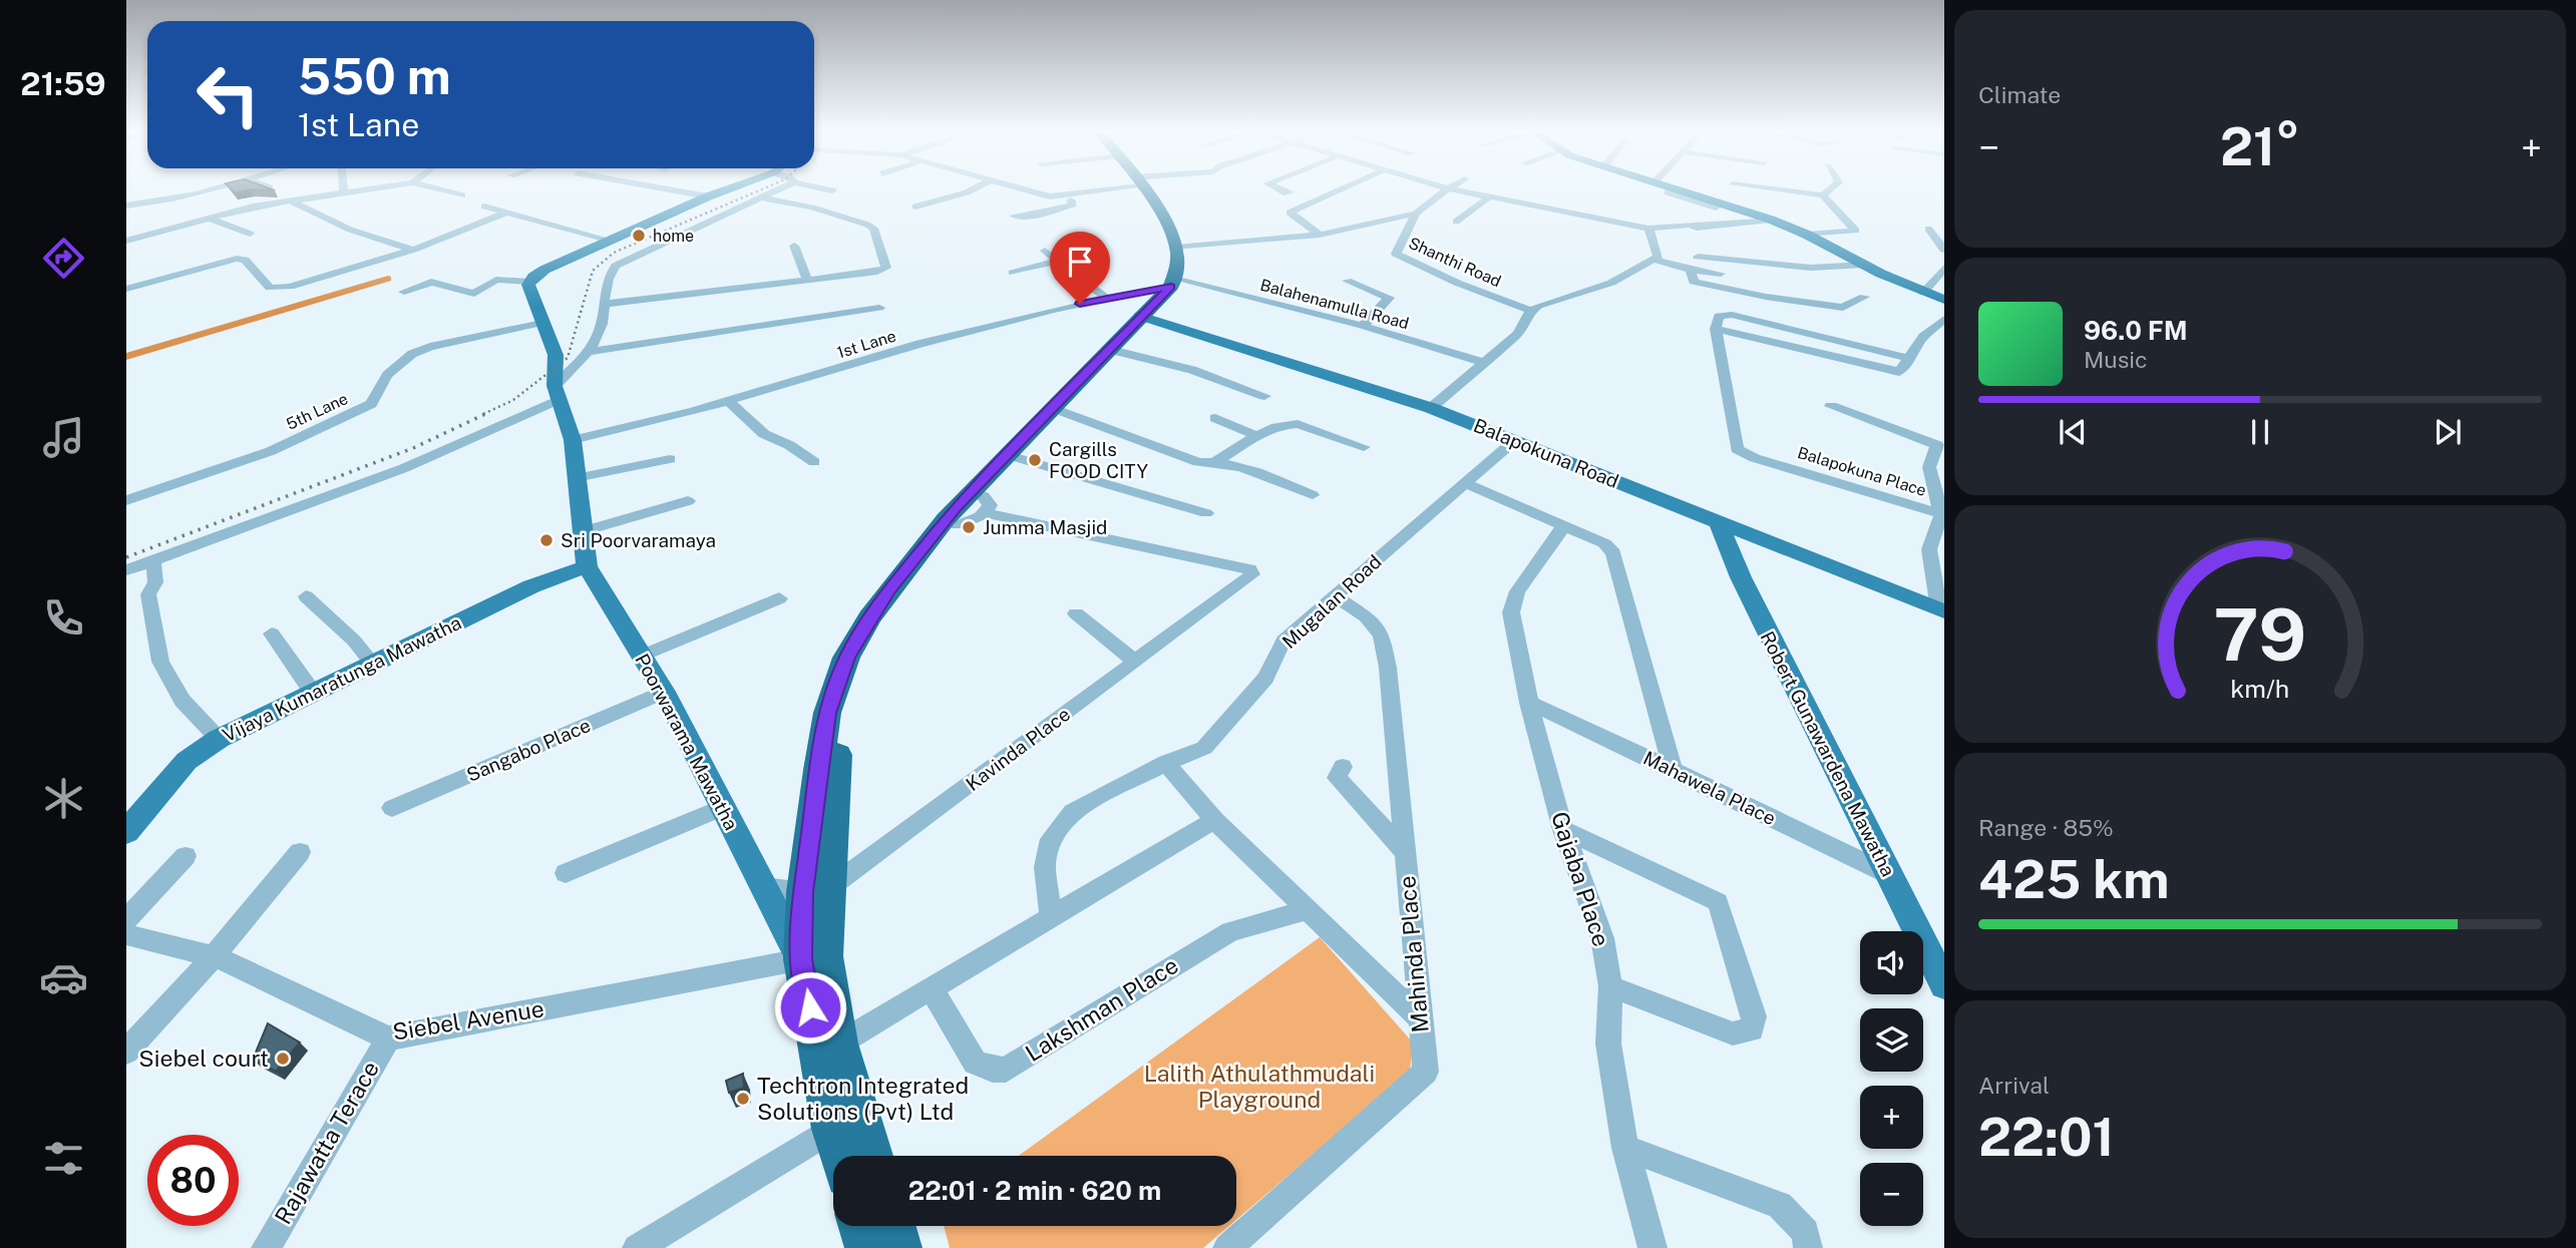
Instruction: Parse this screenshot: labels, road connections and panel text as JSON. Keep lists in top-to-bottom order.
{
  "streets": {
    "main road": [
      "Balapokuna Road",
      "Vijaya Kumaratunga Mawatha",
      "Poorwarama Mawatha",
      "Robert Gunawardena Mawatha"
    ],
    "street": [
      "Shanthi Road",
      "Balahenamulla Road",
      "1st Lane",
      "5th Lane",
      "Balapokuna Place",
      "Mugalan Road",
      "Kavinda Place",
      "Sangabo Place",
      "Mahawela Place",
      "Gajaba Place",
      "Mahinda Place",
      "Lakshman Place",
      "Siebel Avenue",
      "Rajawatta Terace"
    ]
  },
  "crossings": [
    ["Balahenamulla Road", "1st Lane"],
    ["Balahenamulla Road", "Balapokuna Road"],
    ["1st Lane", "Balapokuna Road"],
    ["1st Lane", "Poorwarama Mawatha"],
    ["5th Lane", "Poorwarama Mawatha"],
    ["Balapokuna Road", "Mugalan Road"],
    ["Balapokuna Road", "Robert Gunawardena Mawatha"],
    ["Mugalan Road", "Mahinda Place"],
    ["Vijaya Kumaratunga Mawatha", "Poorwarama Mawatha"],
    ["Poorwarama Mawatha", "Sangabo Place"],
    ["Poorwarama Mawatha", "Siebel Avenue"],
    ["Robert Gunawardena Mawatha", "Mahawela Place"],
    ["Mahawela Place", "Gajaba Place"],
    ["Siebel Avenue", "Rajawatta Terace"]
  ],
  "parks": ["Lalith Athulathmudali Playground"],
  "places": [
    "home",
    "Cargills FOOD CITY",
    "Jumma Masjid",
    "Sri Poorvaramaya",
    "Siebel court",
    "Techtron Integrated Solutions (Pvt) Ltd"
  ],
  "page": {
    "tabs": "21:59",
    "tile": [
      "Climate",
      ["Range · 85%", "425 km"],
      ["Arrival", "22:01"]
    ],
    "turn": ["550 m", "1st Lane"],
    "heat": ["−", "21°", "+"],
    "song": ["96.0 FM", "Music"],
    "map_buttons": ["+", "−"],
    "limit": "80",
    "trip": "22:01 · 2 min · 620 m",
    "gauge": ["79", "km/h"]
  }
}
